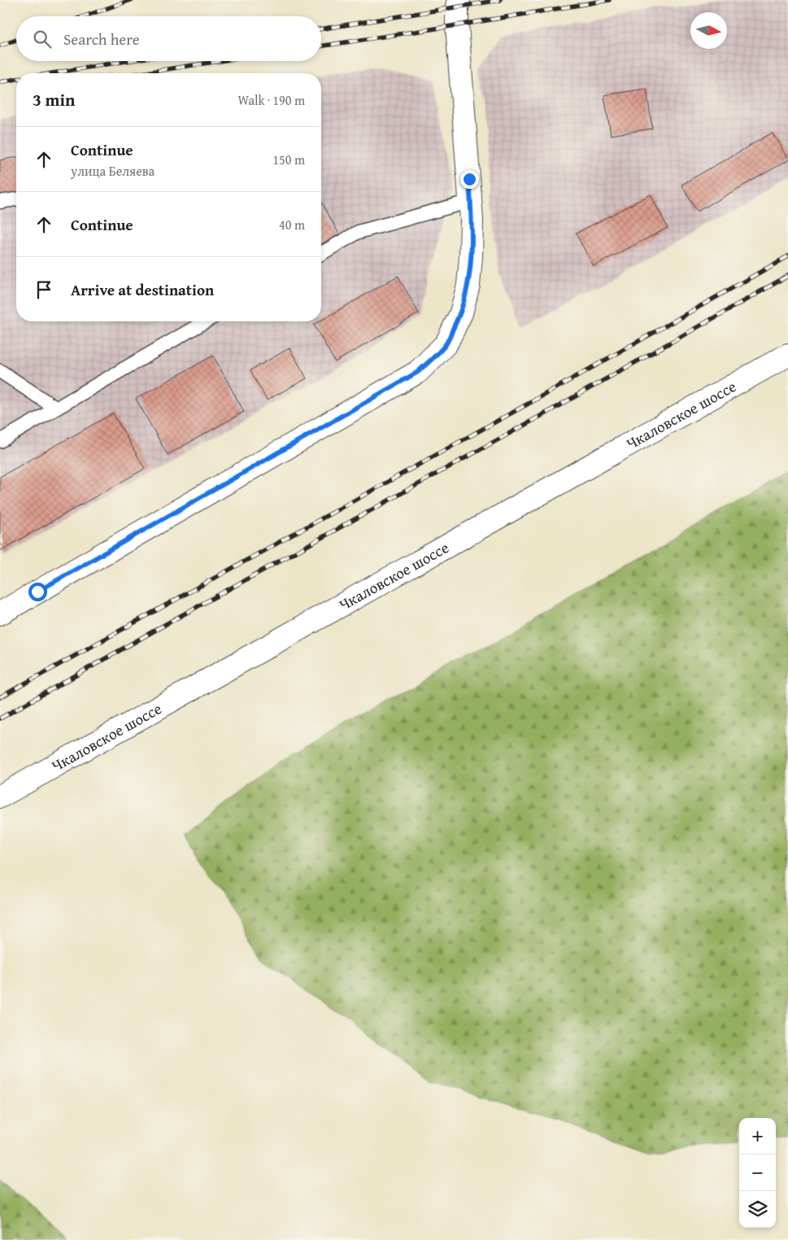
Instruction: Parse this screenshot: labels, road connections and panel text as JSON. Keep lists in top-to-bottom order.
{
  "streets": {
    "street": ["Чкаловское шоссе"]
  },
  "north": "right",
  "page": {
    "search": "Search here",
    "heading": ["3 min", "Walk · 190 m"],
    "list": [
      ["Continue", "улица Беляева", "150 m"],
      ["Continue", "40 m"],
      "Arrive at destination"
    ],
    "map_buttons": ["+", "−"]
  }
}
